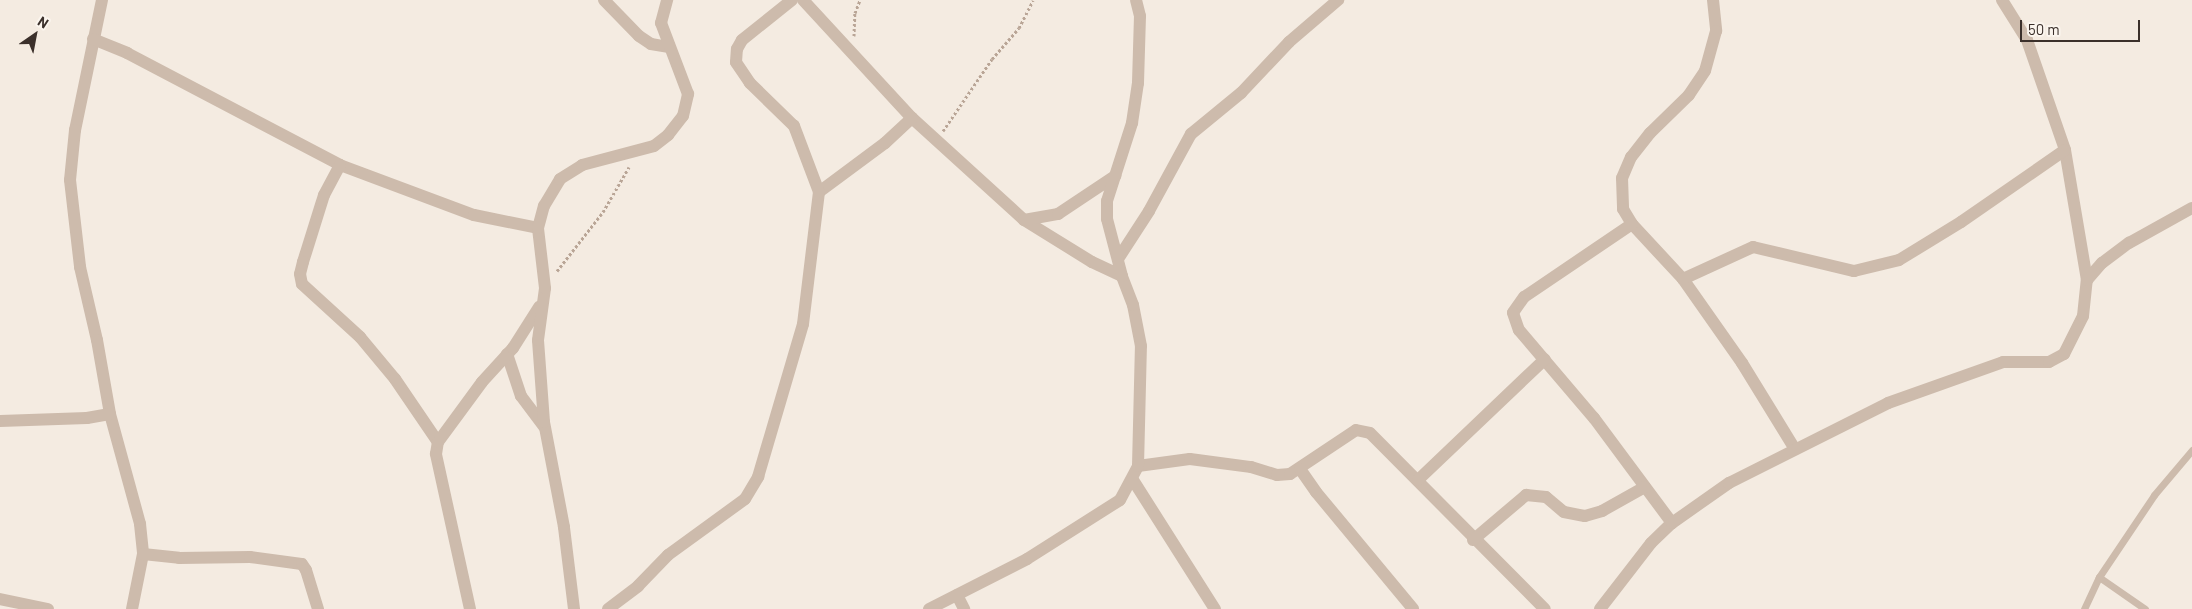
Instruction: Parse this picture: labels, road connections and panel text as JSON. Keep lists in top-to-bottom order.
{
  "scale_bar": "50 m",
  "north": "top right"
}
